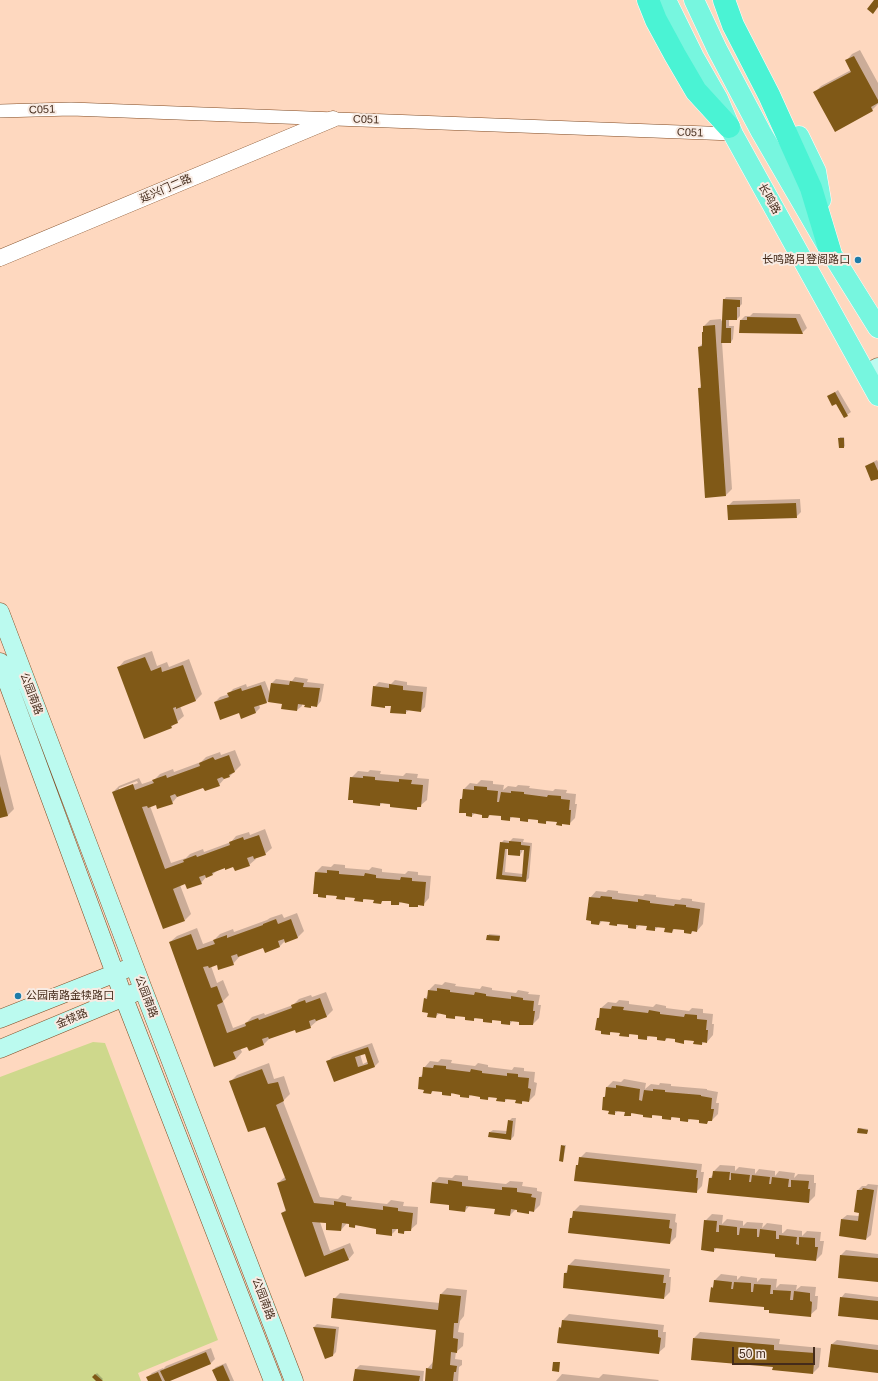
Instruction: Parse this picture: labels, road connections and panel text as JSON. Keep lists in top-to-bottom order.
{
  "streets": {
    "main road": ["长鸣路", "公园南路", "金犊路"],
    "street": ["C051", "延兴门二路"]
  },
  "crossings": [
    ["C051", "延兴门二路"],
    ["C051", "长鸣路"],
    ["公园南路", "金犊路"]
  ],
  "places": ["长鸣路月登阁路口", "公园南路金犊路口"],
  "scale_bar": "50 m"
}
